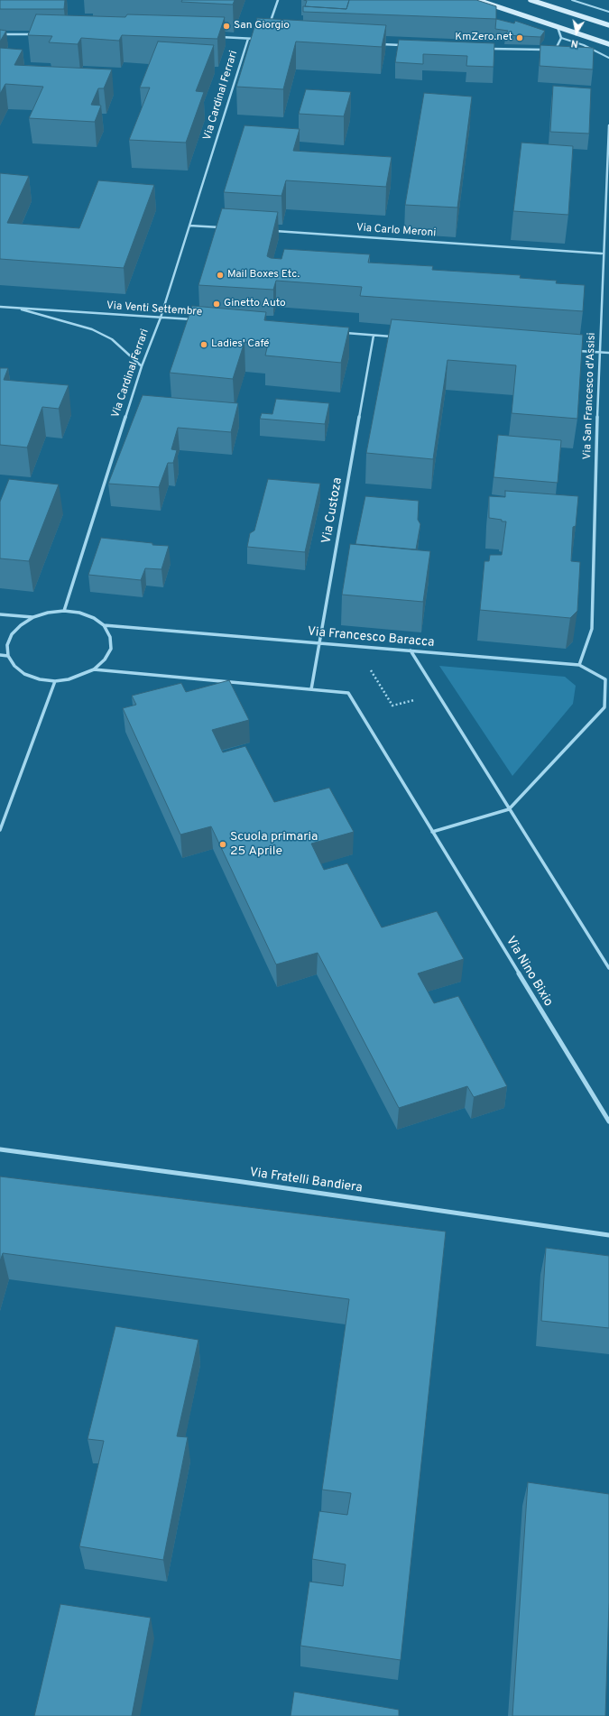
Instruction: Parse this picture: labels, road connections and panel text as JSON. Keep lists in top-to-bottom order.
{
  "streets": {
    "street": [
      "Via Cardinal Ferrari",
      "Via Carlo Meroni",
      "Via Venti Settembre",
      "Via San Francesco d'Assisi",
      "Via Custoza",
      "Via Francesco Baracca",
      "Via Nino Bixio",
      "Via Fratelli Bandiera"
    ]
  },
  "crossings": [
    ["Via Cardinal Ferrari", "Via Venti Settembre"],
    ["Via Cardinal Ferrari", "Via Francesco Baracca"],
    ["Via Carlo Meroni", "Via San Francesco d'Assisi"],
    ["Via San Francesco d'Assisi", "Via Francesco Baracca"],
    ["Via Custoza", "Via Francesco Baracca"],
    ["Via Custoza", "Via Nino Bixio"]
  ],
  "places": [
    "San Giorgio",
    "KmZero.net",
    "Mail Boxes Etc.",
    "Ginetto Auto",
    "Ladies' Café",
    "Scuola primaria 25 Aprile"
  ],
  "north": "bottom"
}
